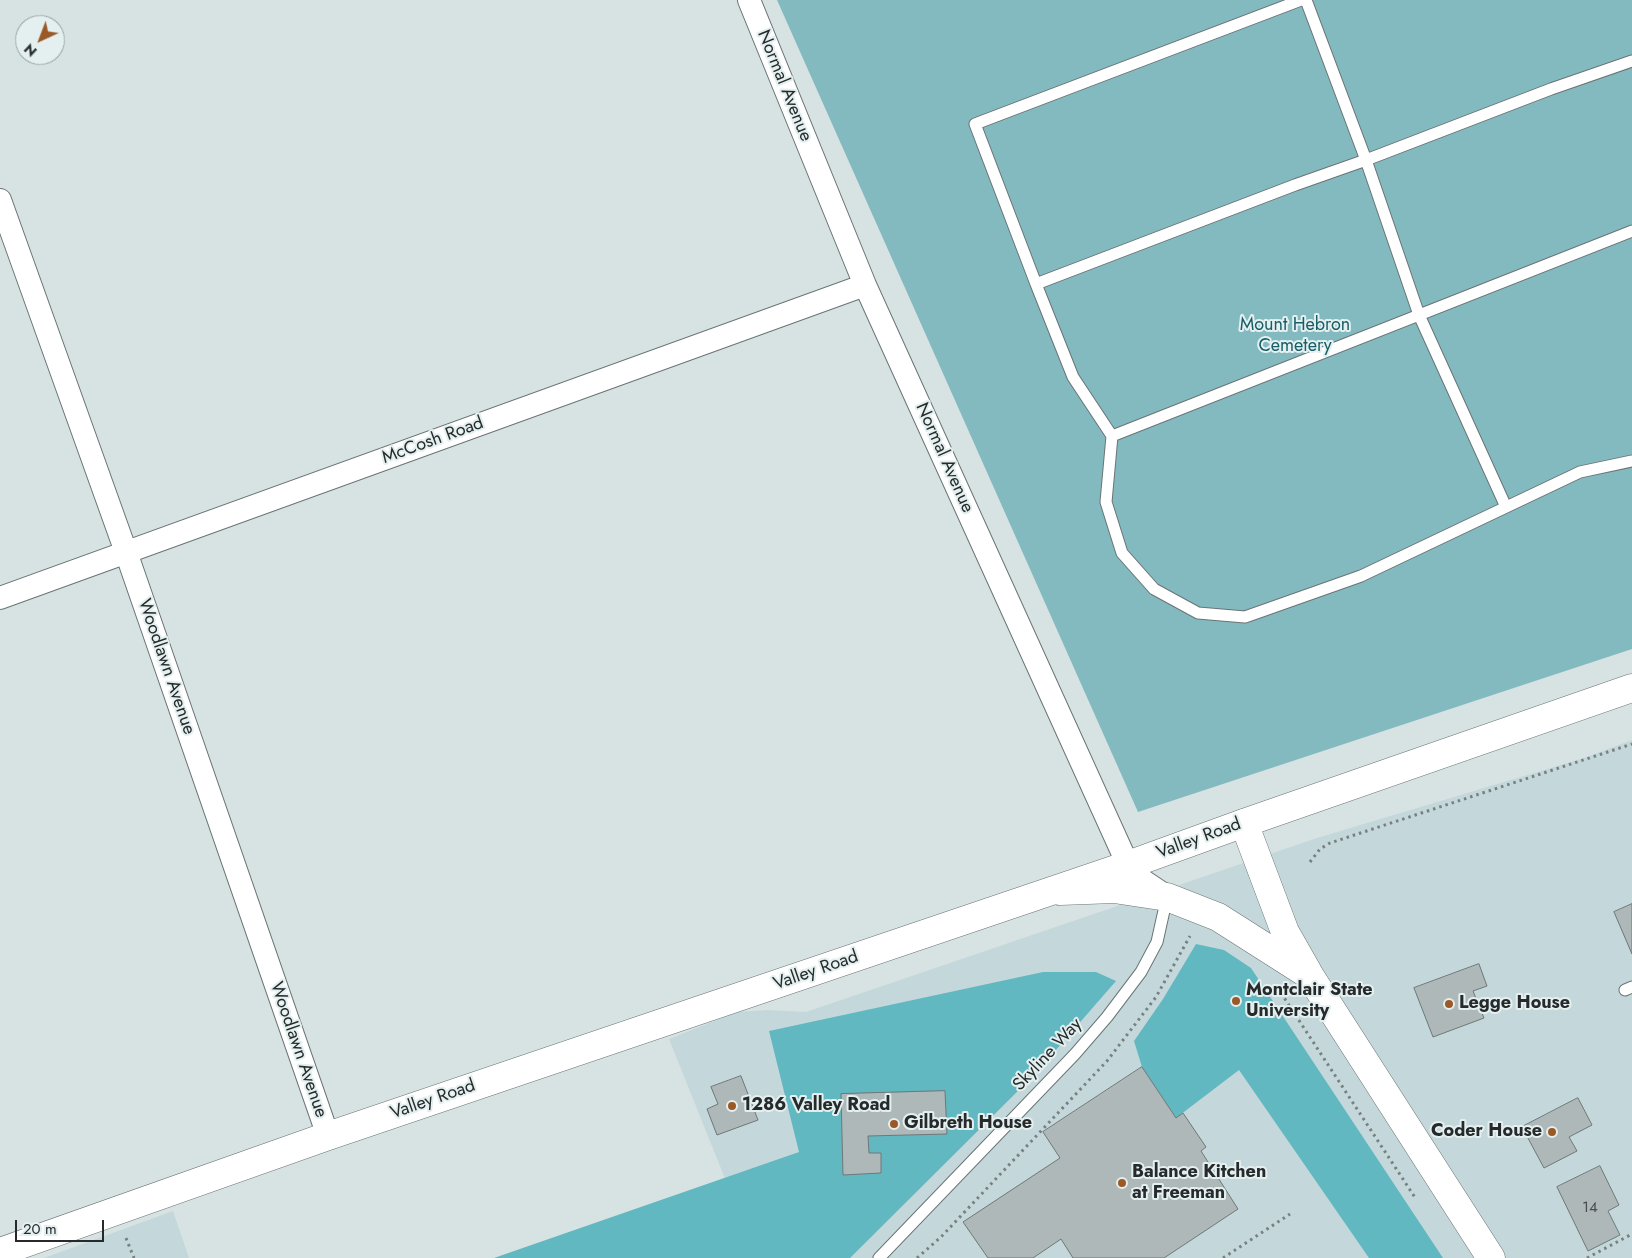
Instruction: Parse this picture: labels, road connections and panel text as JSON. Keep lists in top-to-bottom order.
{
  "streets": {
    "main road": ["Valley Road"],
    "street": ["Normal Avenue", "McCosh Road", "Woodlawn Avenue"],
    "lane": ["Skyline Way"]
  },
  "crossings": [
    ["Normal Avenue", "McCosh Road"],
    ["Normal Avenue", "Valley Road"],
    ["Normal Avenue", "Skyline Way"],
    ["McCosh Road", "Woodlawn Avenue"],
    ["Woodlawn Avenue", "Valley Road"]
  ],
  "parks": ["Mount Hebron Cemetery"],
  "places": [
    "Montclair State University",
    "Legge House",
    "1286 Valley Road",
    "Gilbreth House",
    "Coder House",
    "Balance Kitchen at Freeman"
  ],
  "house_numbers": ["14"],
  "scale_bar": "20 m",
  "north": "bottom left"
}
